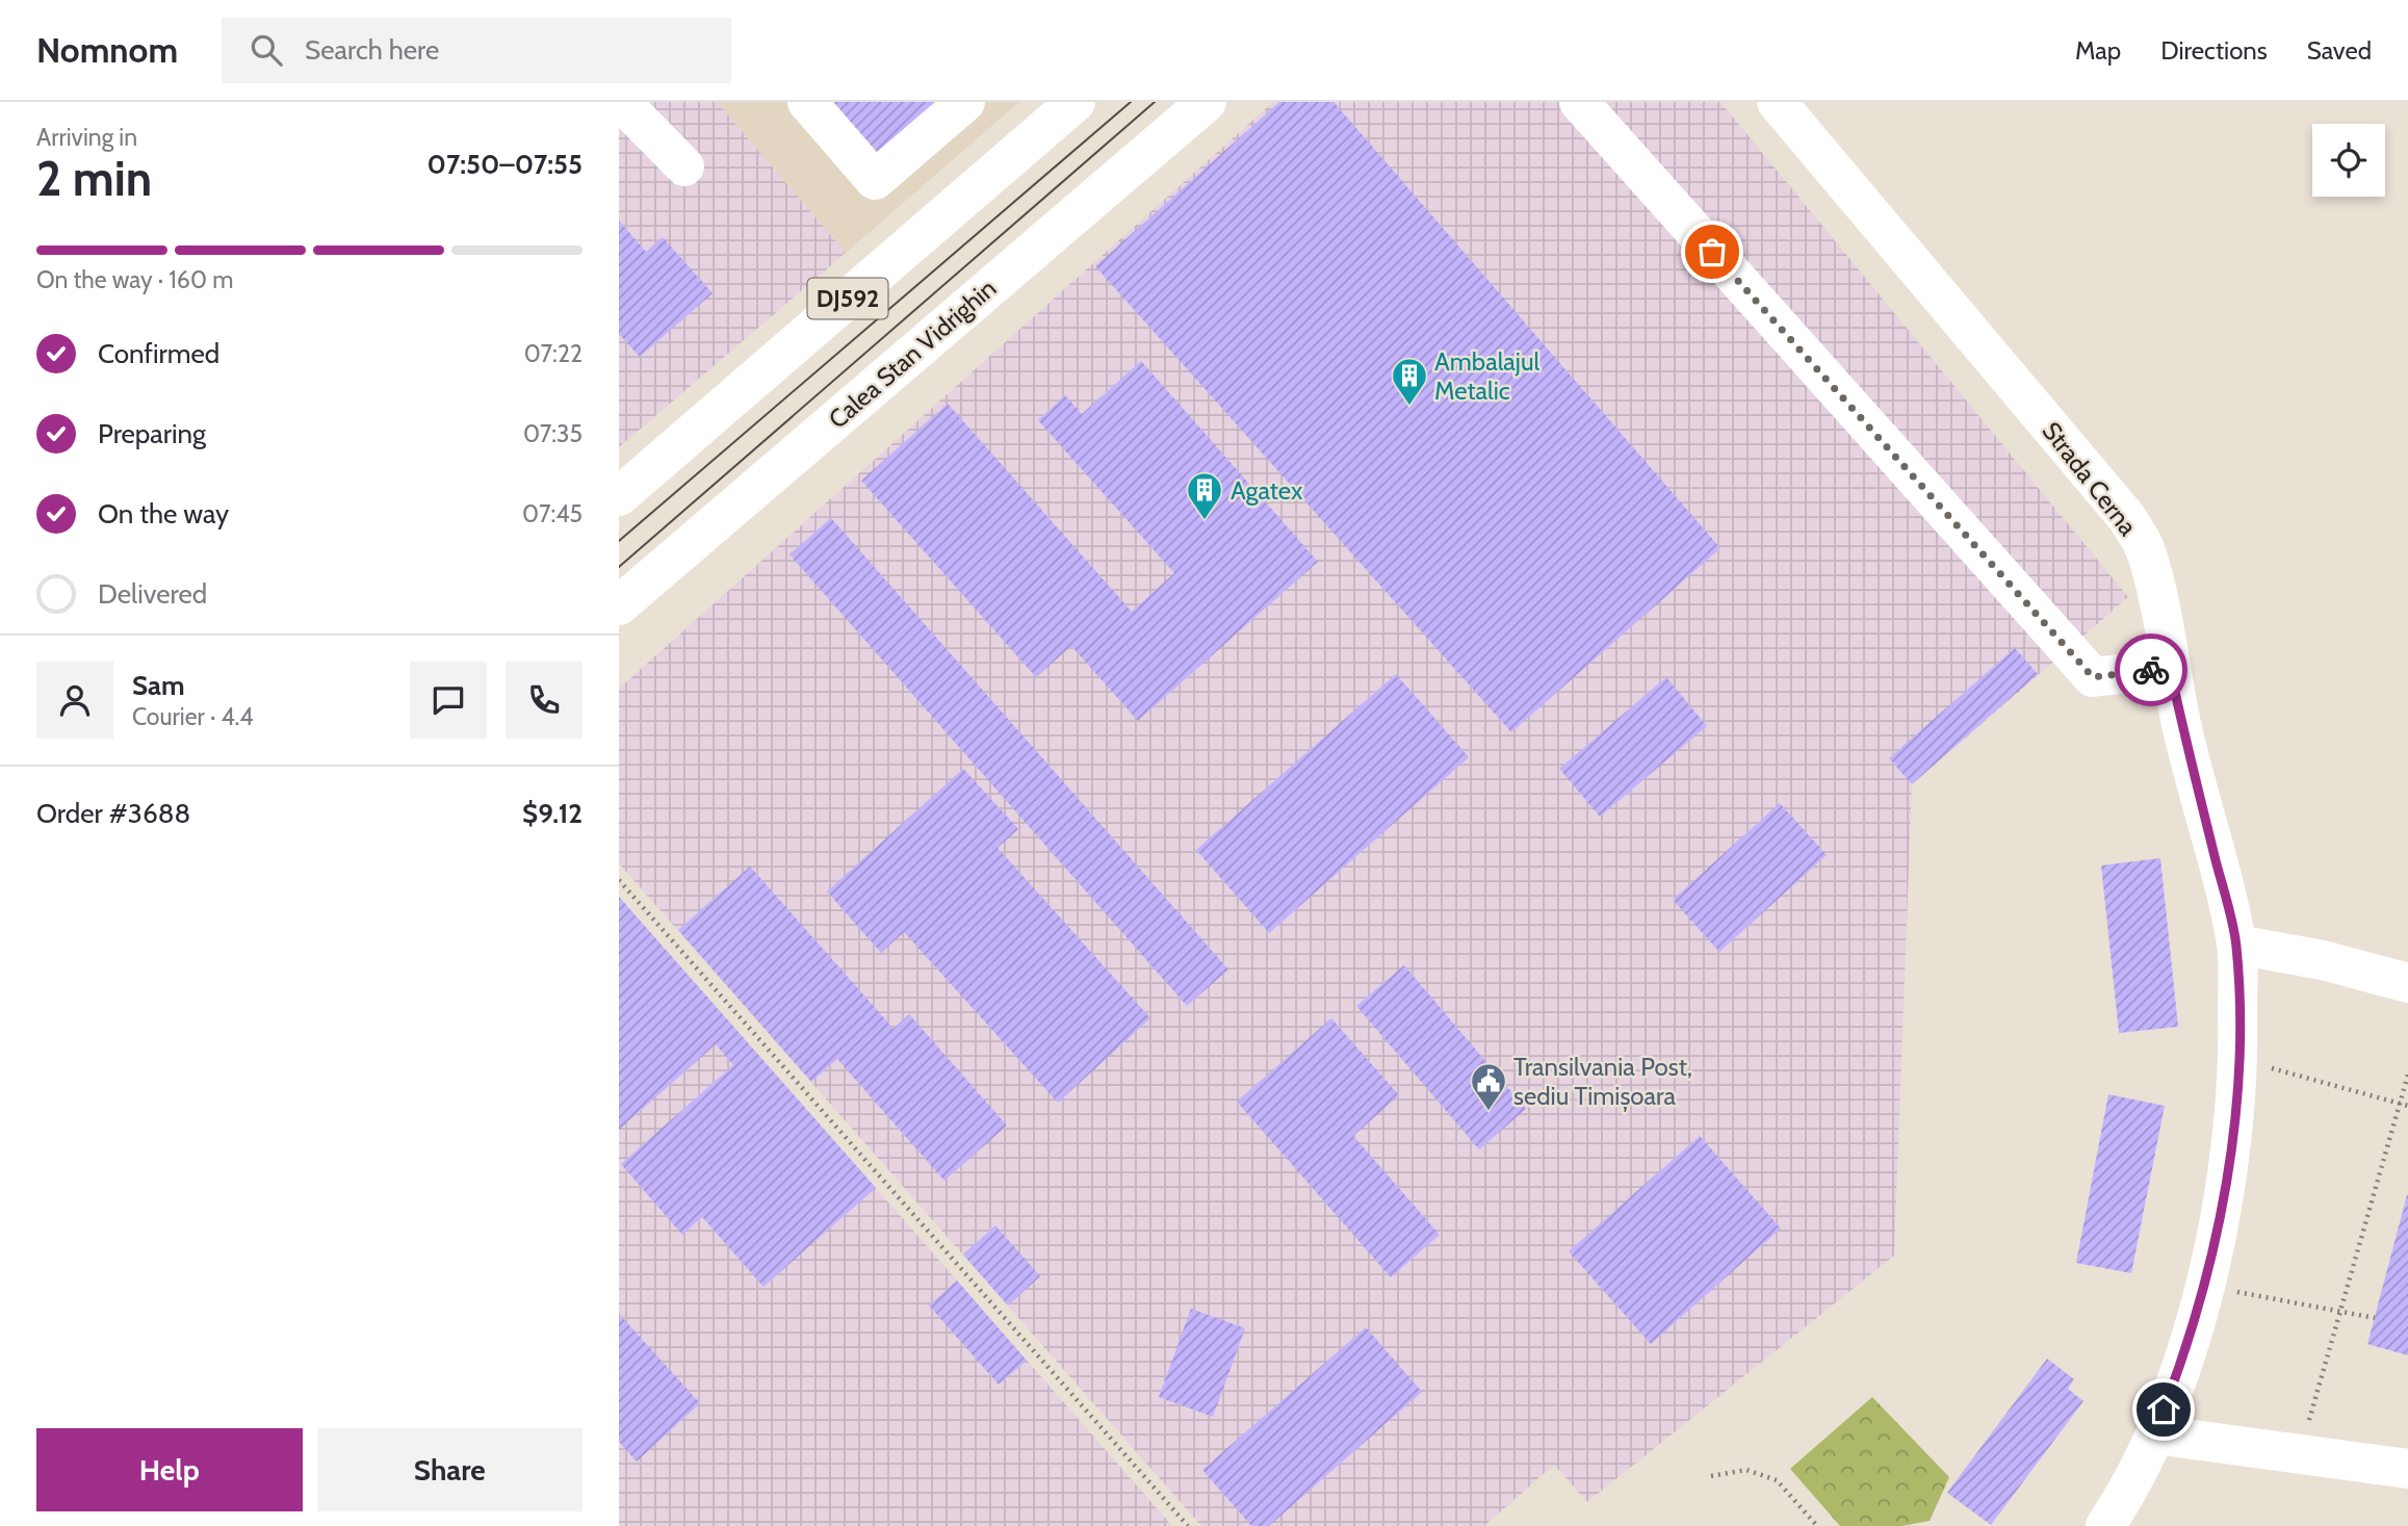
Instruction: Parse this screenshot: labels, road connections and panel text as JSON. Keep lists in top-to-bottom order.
{
  "streets": {
    "street": ["DJ592", "Calea Stan Vidrighin", "Strada Cerna"]
  },
  "places": {
    "building": ["Ambalajul Metalic", "Agatex"],
    "public building": ["Transilvania Post, sediu Timișoara"]
  },
  "page": {
    "header": "Nomnom",
    "search": "Search here",
    "nav": ["Map", "Directions", "Saved"],
    "heading": ["2 min", "Arriving in", "07:50–07:55"],
    "panel": [
      "Sam",
      "Courier · 4.4",
      "Order #3688",
      "$9.12"
    ],
    "bar": "On the way · 160 m",
    "list": [
      ["Confirmed", "07:22"],
      ["Preparing", "07:35"],
      ["On the way", "07:45"],
      "Delivered"
    ],
    "buttons": ["Help", "Share"]
  }
}
